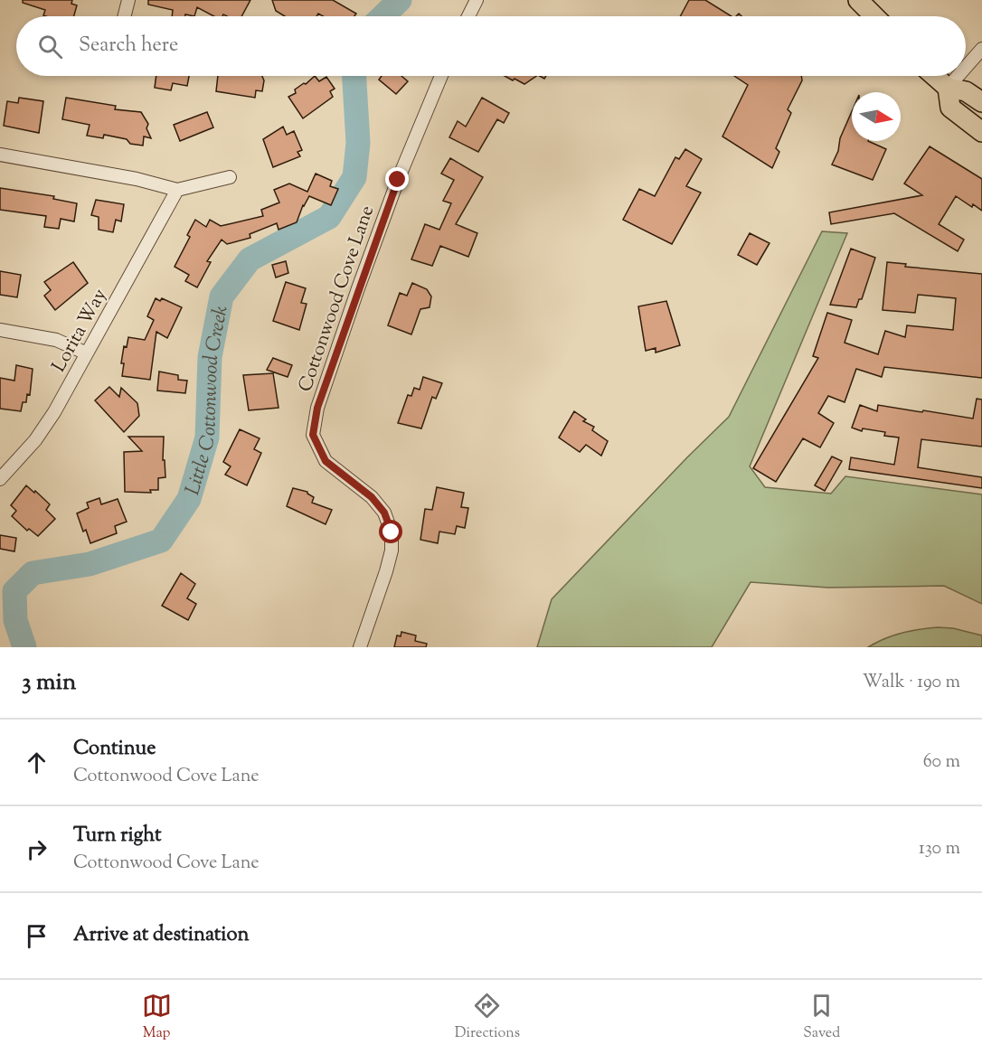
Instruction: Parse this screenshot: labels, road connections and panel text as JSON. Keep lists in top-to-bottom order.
{
  "streets": {
    "street": ["Cottonwood Cove Lane", "Lorita Way"]
  },
  "water": ["Little Cottonwood Creek"],
  "north": "right",
  "page": {
    "search": "Search here",
    "heading": ["3 min", "Walk · 190 m"],
    "list": [
      ["Continue", "Cottonwood Cove Lane", "60 m"],
      ["Turn right", "Cottonwood Cove Lane", "130 m"],
      "Arrive at destination"
    ],
    "nav": ["Map", "Directions", "Saved"]
  }
}
